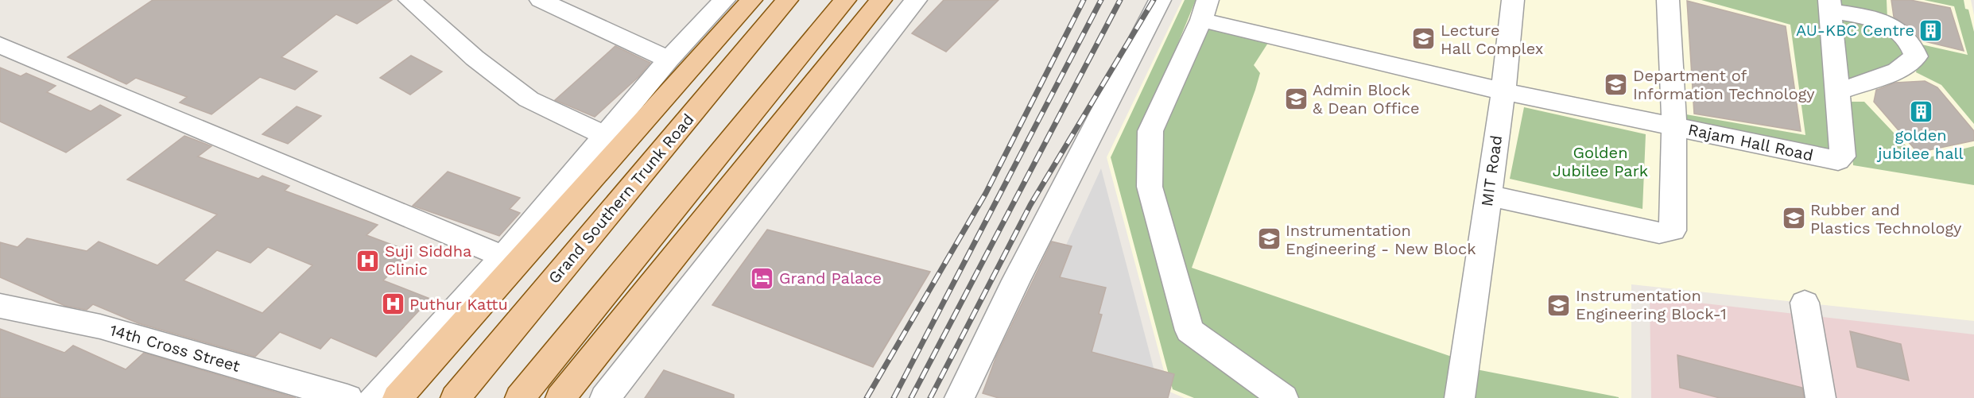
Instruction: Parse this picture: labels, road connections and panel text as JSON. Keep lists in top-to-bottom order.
{
  "streets": {
    "main road": ["Grand Southern Trunk Road"],
    "street": ["Rajam Hall Road", "MIT Road", "14th Cross Street"]
  },
  "crossings": [
    ["Rajam Hall Road", "MIT Road"]
  ],
  "parks": ["Golden Jubilee Park"],
  "places": {
    "building": ["AU-KBC Centre", "golden jubilee hall"],
    "school or university": [
      "Lecture Hall Complex",
      "Department of Information Technology",
      "Admin Block & Dean Office",
      "Rubber and Plastics Technology",
      "Instrumentation Engineering - New Block",
      "Instrumentation Engineering Block-1"
    ],
    "hospital": ["Suji Siddha Clinic", "Puthur Kattu"],
    "hotel": ["Grand Palace"]
  }
}
